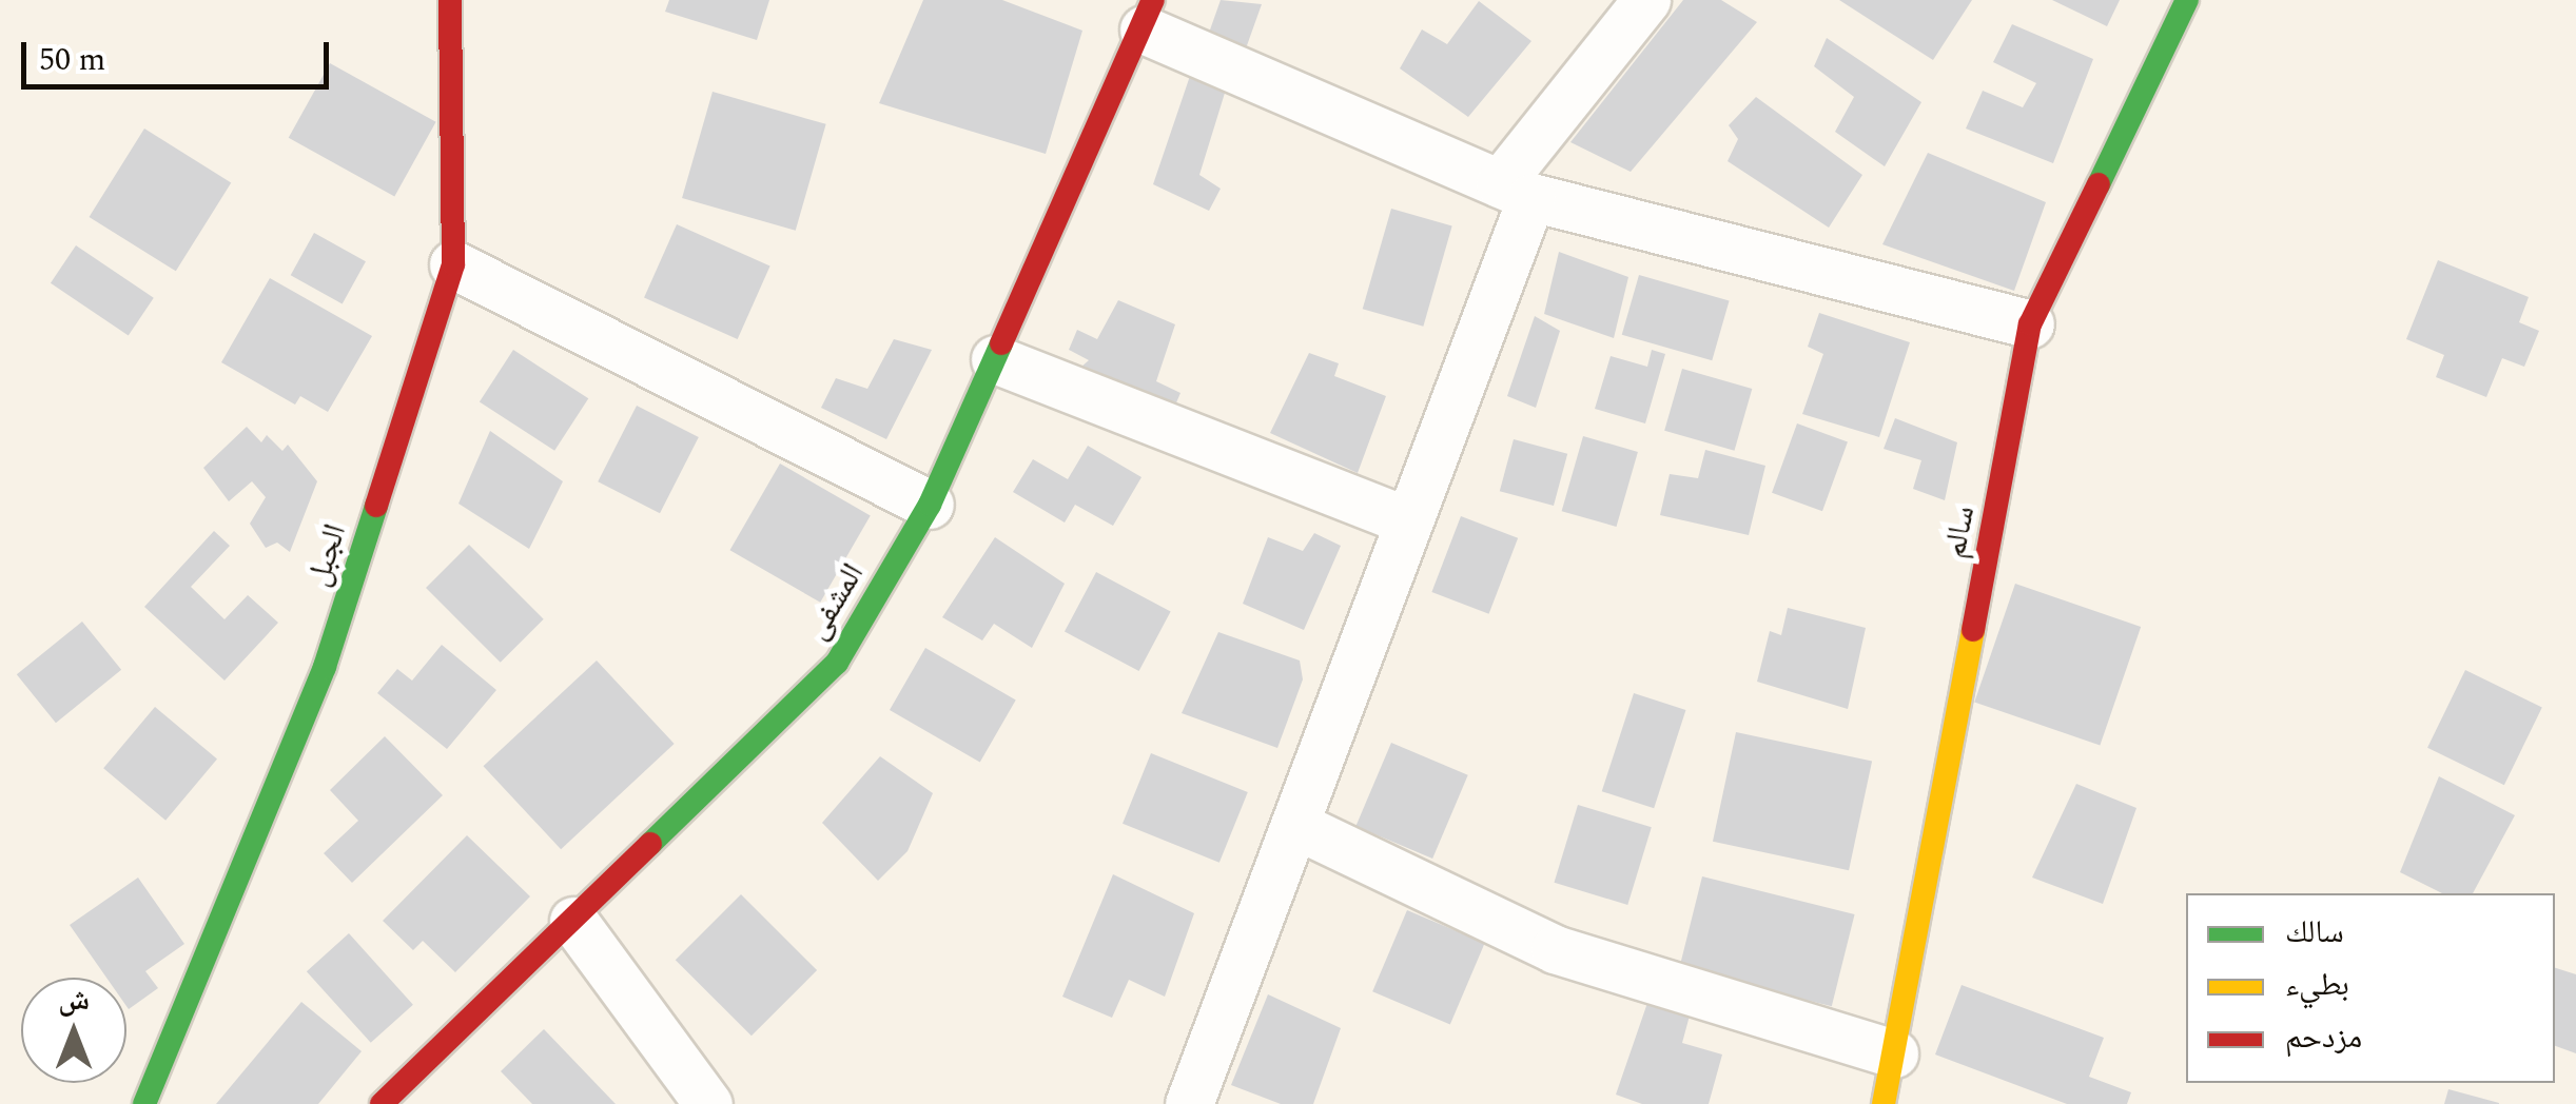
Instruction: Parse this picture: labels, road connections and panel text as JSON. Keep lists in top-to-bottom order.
{
  "streets": {
    "street": ["سالم", "الجبل", "المشفى"]
  },
  "legend": ["سالك", "بطيء", "مزدحم"],
  "scale_bar": "50 m",
  "north": "top"
}
